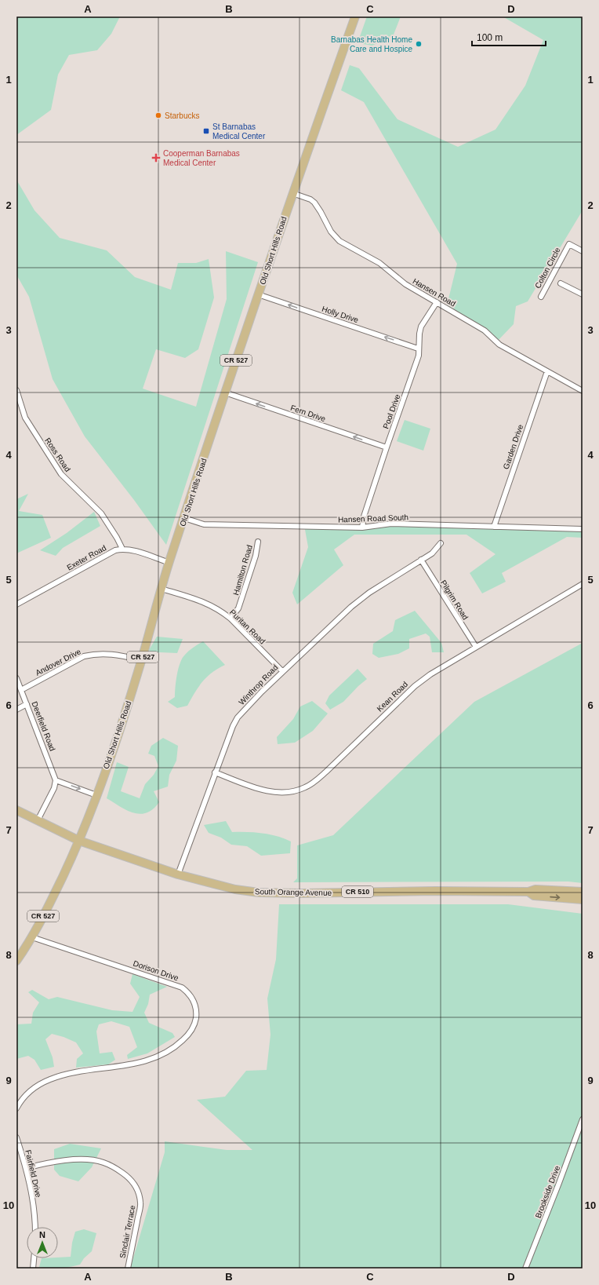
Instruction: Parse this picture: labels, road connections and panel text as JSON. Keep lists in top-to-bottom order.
{
  "streets": {
    "main road": [
      "Old Short Hills Road",
      "CR 527",
      "South Orange Avenue",
      "CR 510"
    ],
    "street": [
      "Colton Circle",
      "Hansen Road",
      "Holly Drive",
      "Pool Drive",
      "Fern Drive",
      "Garden Drive",
      "Ross Road",
      "Hansen Road South",
      "Exeter Road",
      "Hamilton Road",
      "Pilgrim Road",
      "Puritan Road",
      "Andover Drive",
      "Winthrop Road",
      "Kean Road",
      "Deerfield Road",
      "Dorison Drive",
      "Fairfield Drive",
      "Brookside Drive",
      "Sinclair Terrace"
    ]
  },
  "crossings": [
    ["Old Short Hills Road", "Hansen Road"],
    ["Old Short Hills Road", "Holly Drive"],
    ["Old Short Hills Road", "Fern Drive"],
    ["Old Short Hills Road", "Hansen Road South"],
    ["Old Short Hills Road", "Puritan Road"],
    ["Old Short Hills Road", "Andover Drive"],
    ["Old Short Hills Road", "South Orange Avenue"],
    ["Old Short Hills Road", "Dorison Drive"],
    ["Hansen Road", "Pool Drive"],
    ["Hansen Road", "Garden Drive"],
    ["Holly Drive", "Pool Drive"],
    ["Pool Drive", "Fern Drive"],
    ["Pool Drive", "Hansen Road South"],
    ["Garden Drive", "Hansen Road South"],
    ["Ross Road", "Exeter Road"],
    ["Hamilton Road", "Puritan Road"],
    ["Pilgrim Road", "Winthrop Road"],
    ["Pilgrim Road", "Kean Road"],
    ["Puritan Road", "Winthrop Road"],
    ["Andover Drive", "Deerfield Road"],
    ["Winthrop Road", "Kean Road"],
    ["Winthrop Road", "South Orange Avenue"],
    ["Fairfield Drive", "Sinclair Terrace"]
  ],
  "one_way": ["Holly Drive", "Fern Drive"],
  "places": {
    "other": ["Barnabas Health Home Care and Hospice", "Starbucks"],
    "transit": ["St Barnabas Medical Center"],
    "health": ["Cooperman Barnabas Medical Center"]
  },
  "scale_bar": "100 m",
  "north": "top",
  "grid": {
    "columns": [
      "A",
      "B",
      "C",
      "D"
    ],
    "rows": [
      "1",
      "2",
      "3",
      "4",
      "5",
      "6",
      "7",
      "8",
      "9",
      "10"
    ]
  }
}
